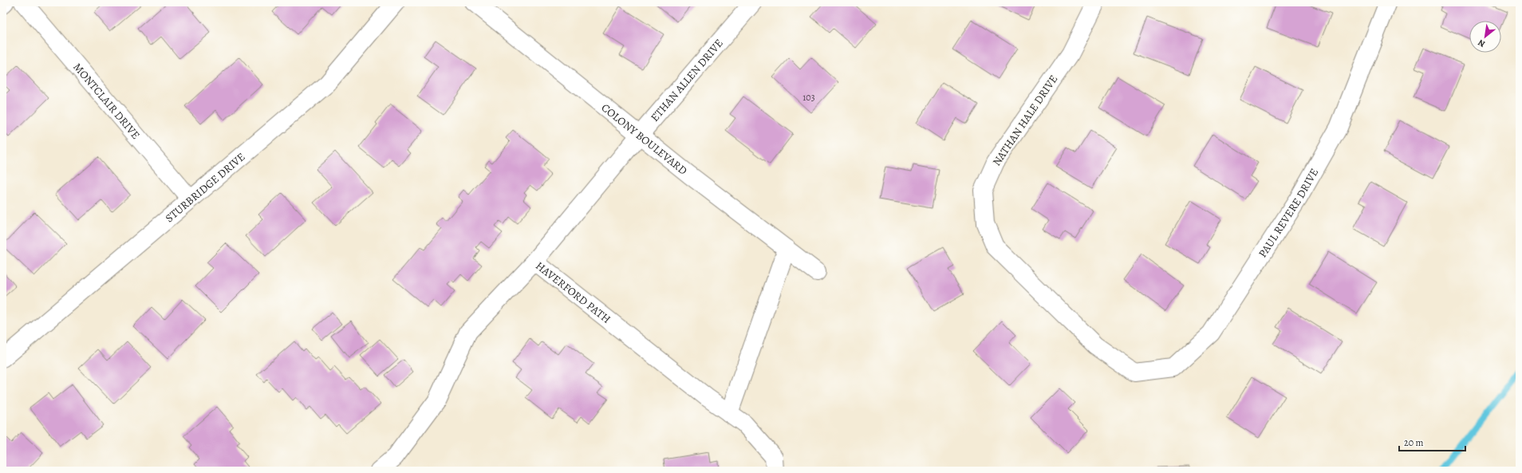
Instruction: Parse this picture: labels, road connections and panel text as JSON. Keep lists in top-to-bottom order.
{
  "streets": {
    "street": [
      "ETHAN ALLEN DRIVE",
      "MONTCLAIR DRIVE",
      "NATHAN HALE DRIVE",
      "COLONY BOULEVARD",
      "STURBRIDGE DRIVE",
      "PAUL REVERE DRIVE",
      "HAVERFORD PATH"
    ]
  },
  "crossings": [
    ["ETHAN ALLEN DRIVE", "COLONY BOULEVARD"],
    ["ETHAN ALLEN DRIVE", "HAVERFORD PATH"],
    ["MONTCLAIR DRIVE", "STURBRIDGE DRIVE"],
    ["NATHAN HALE DRIVE", "PAUL REVERE DRIVE"]
  ],
  "house_numbers": ["103"],
  "scale_bar": "20 m",
  "north": "bottom left"
}
